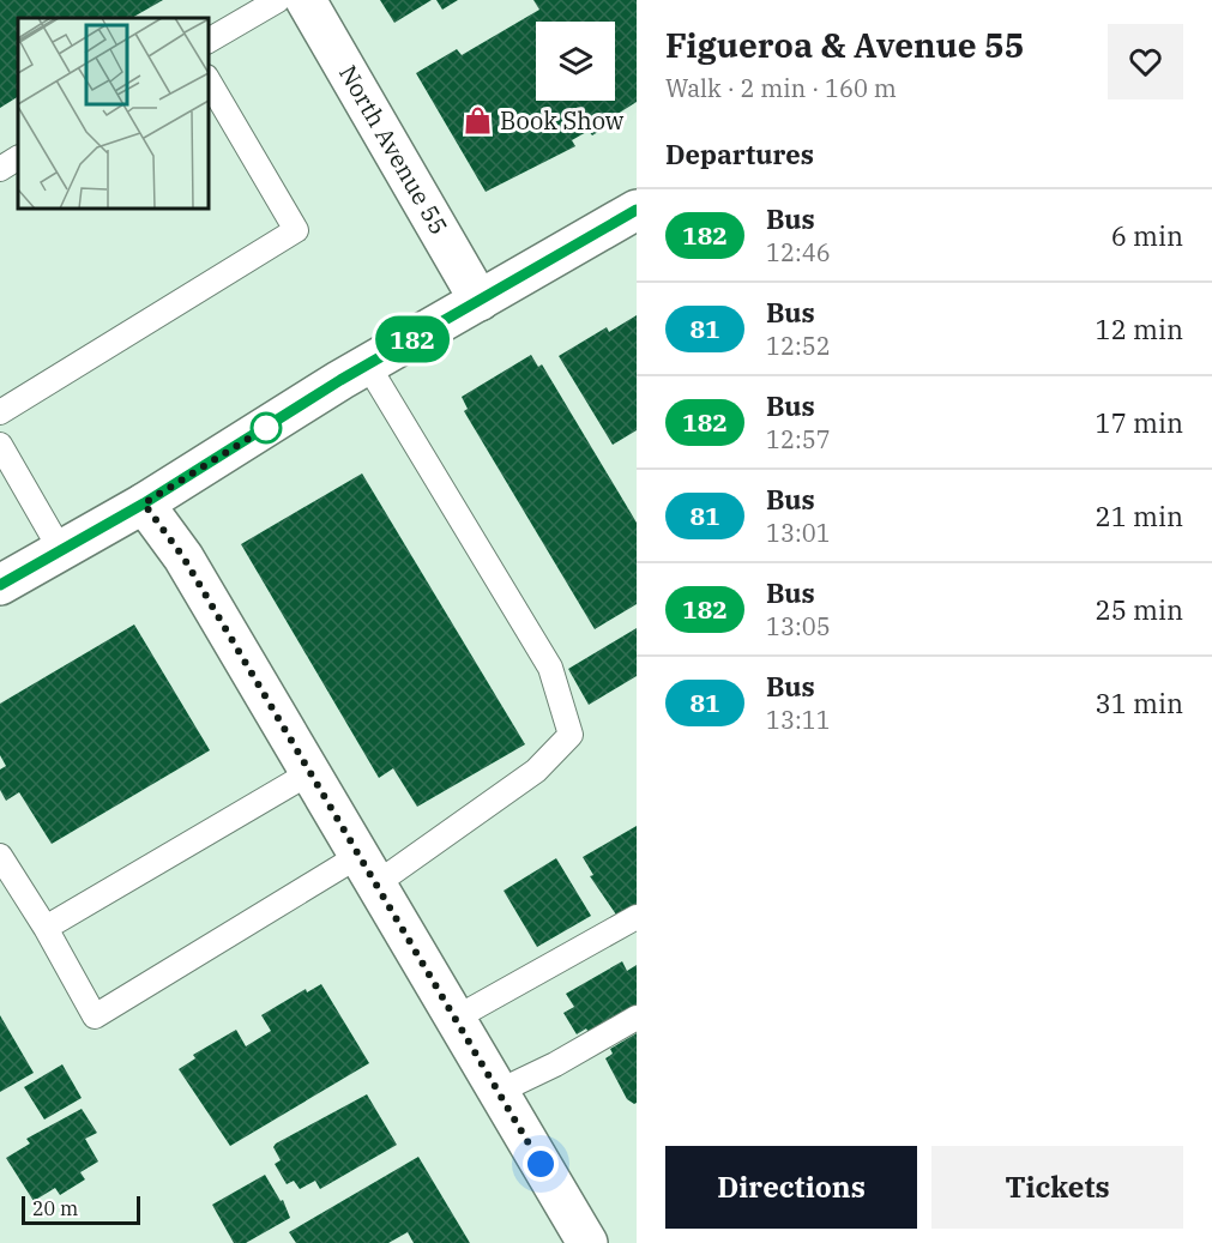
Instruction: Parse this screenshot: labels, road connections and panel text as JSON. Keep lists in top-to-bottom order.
{
  "streets": {
    "street": ["North Avenue 55"]
  },
  "places": {
    "shop": ["Book Show"]
  },
  "lines": ["bus line 182"],
  "scale_bar": "20 m",
  "page": {
    "on_map": "182",
    "heading": [
      ["Figueroa & Avenue 55", "Walk · 2 min · 160 m"],
      "Departures"
    ],
    "list": [
      {
        "mark": "182",
        "name": "Bus",
        "note": "12:46",
        "value": "6 min"
      },
      {
        "mark": "81",
        "name": "Bus",
        "note": "12:52",
        "value": "12 min"
      },
      {
        "mark": "182",
        "name": "Bus",
        "note": "12:57",
        "value": "17 min"
      },
      {
        "mark": "81",
        "name": "Bus",
        "note": "13:01",
        "value": "21 min"
      },
      {
        "mark": "182",
        "name": "Bus",
        "note": "13:05",
        "value": "25 min"
      },
      {
        "mark": "81",
        "name": "Bus",
        "note": "13:11",
        "value": "31 min"
      }
    ],
    "buttons": ["Directions", "Tickets"],
    "scale": "20 m"
  }
}
